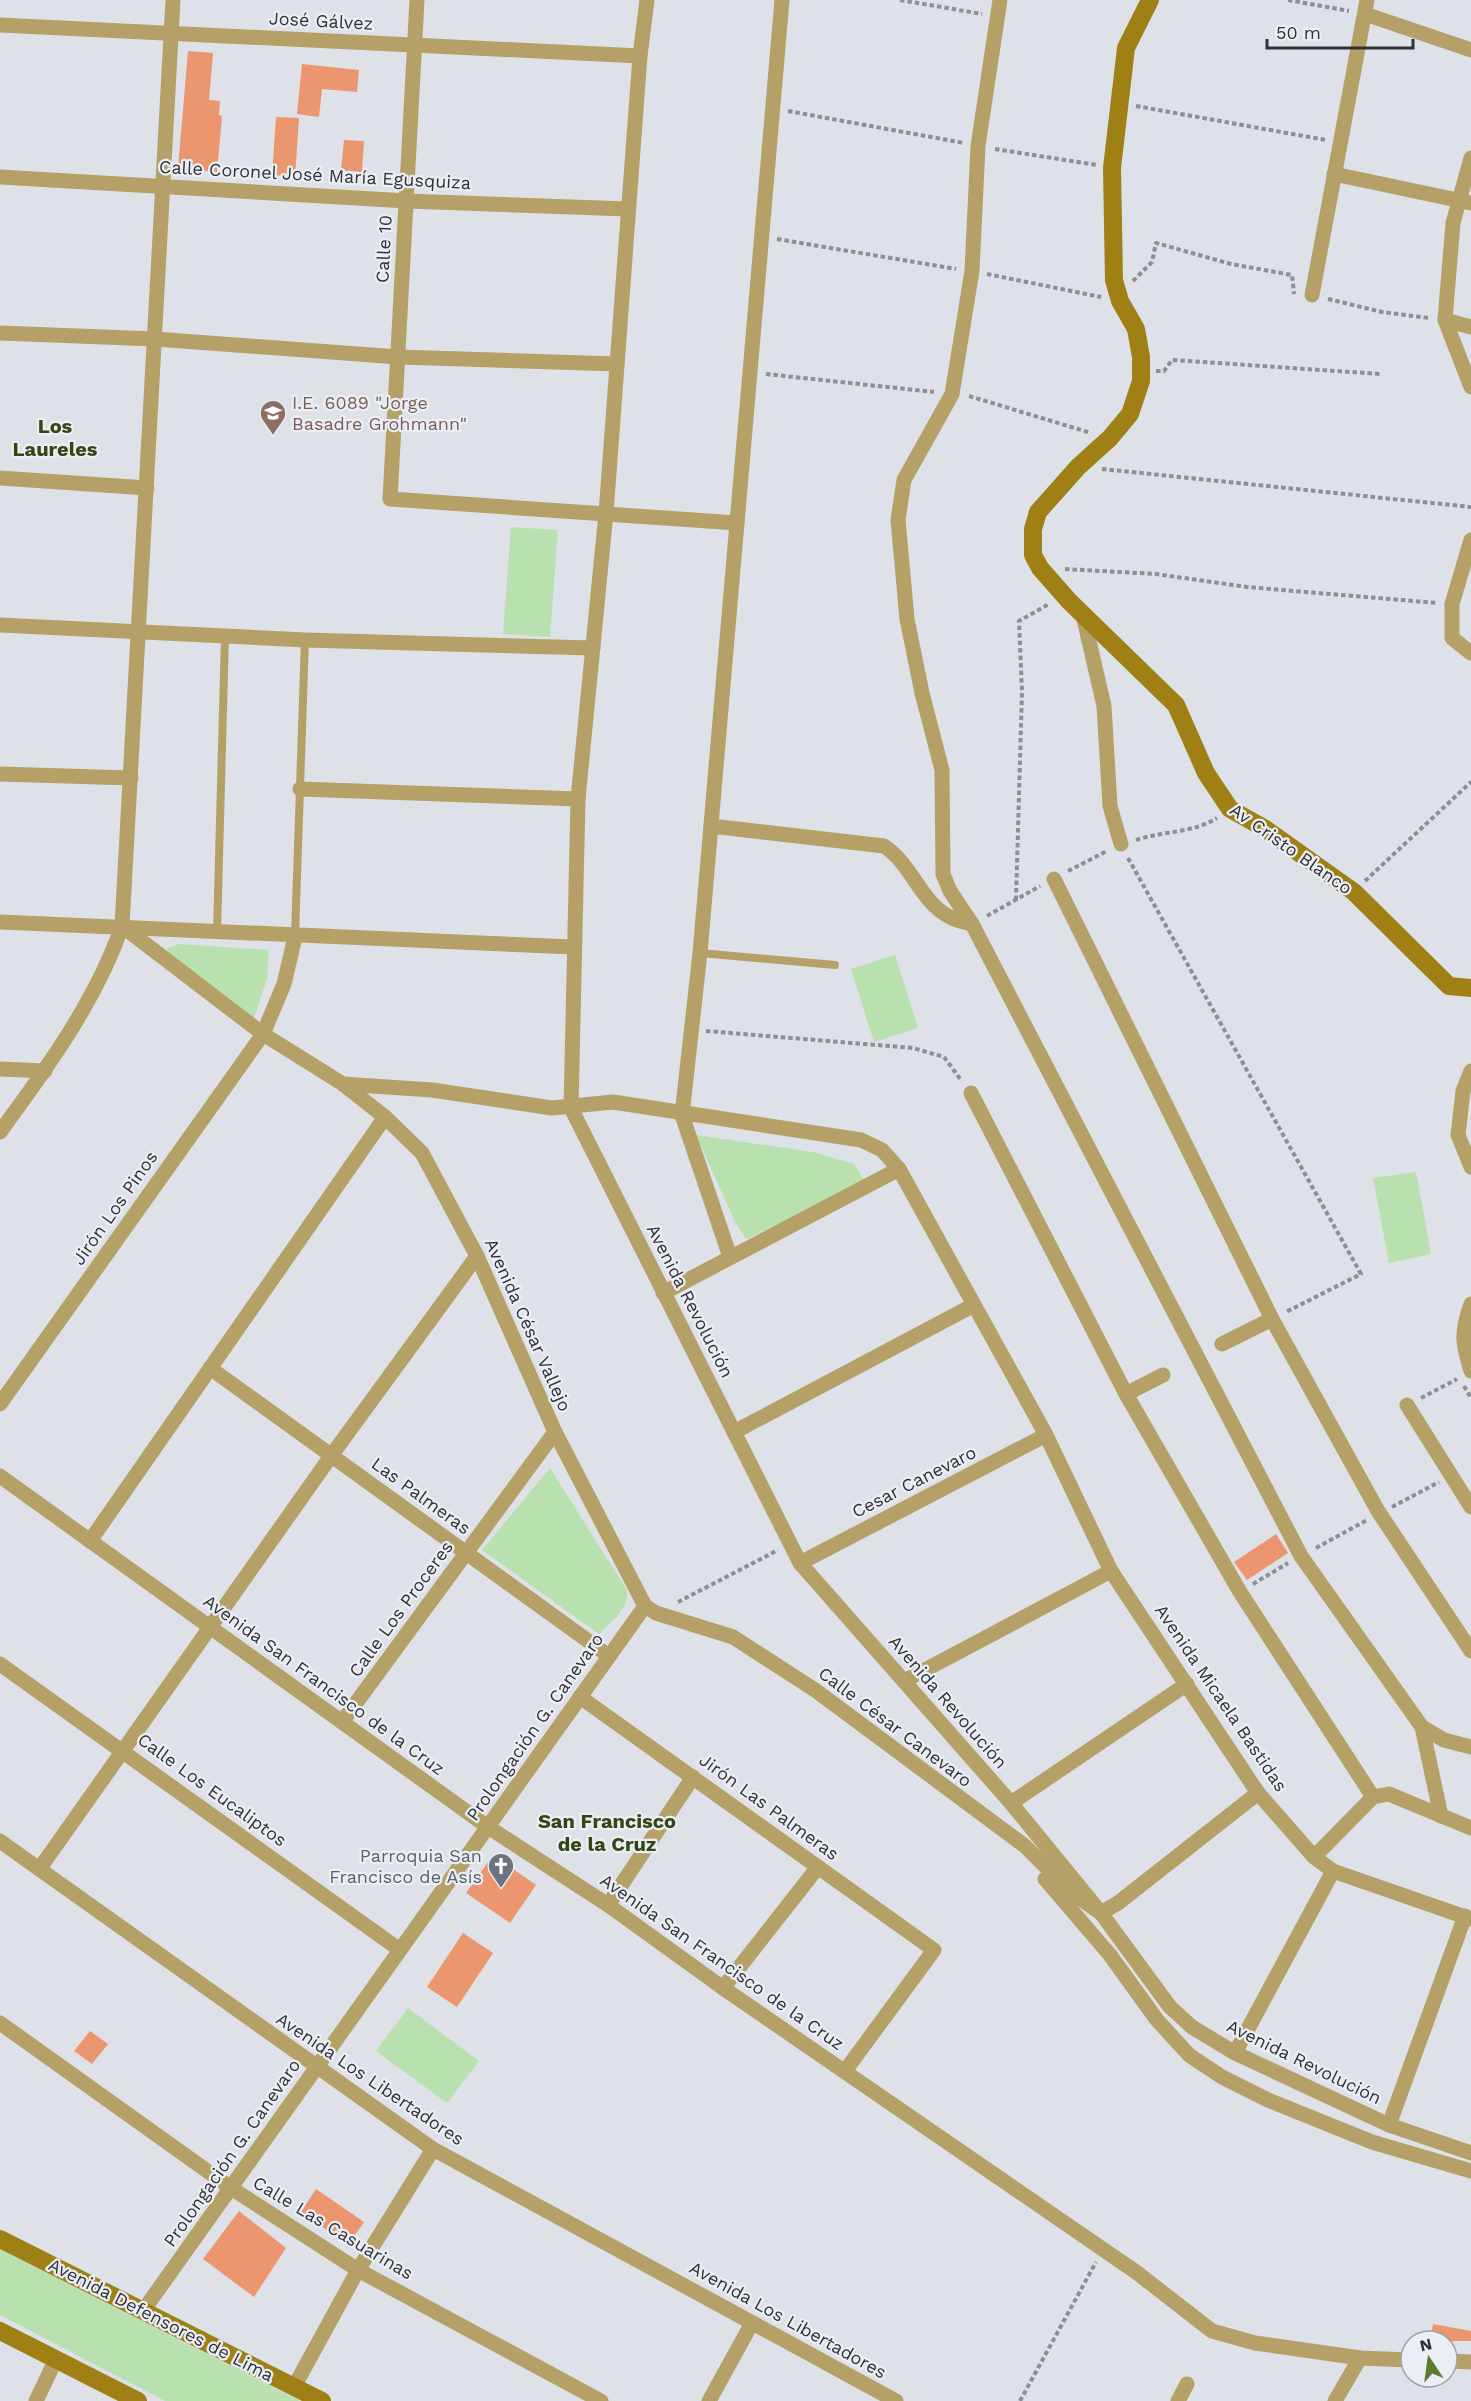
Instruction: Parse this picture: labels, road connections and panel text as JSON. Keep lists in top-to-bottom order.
{
  "streets": {
    "street": [
      "José Gálvez",
      "Calle Coronel José María Egusquiza",
      "Calle 10",
      "Av Cristo Blanco",
      "Jirón Los Pinos",
      "Avenida Revolución",
      "Avenida César Vallejo",
      "Cesar Canevaro",
      "Las Palmeras",
      "Calle Los Proceres",
      "Avenida San Francisco de la Cruz",
      "Avenida Micaela Bastidas",
      "Prolongación G. Canevaro",
      "Calle César Canevaro",
      "Calle Los Eucaliptos",
      "Jirón Las Palmeras",
      "Avenida Los Libertadores",
      "Calle Las Casuarinas",
      "Avenida Defensores de Lima"
    ]
  },
  "crossings": [
    ["José Gálvez", "Calle 10"],
    ["Calle Coronel José María Egusquiza", "Calle 10"],
    ["Jirón Los Pinos", "Avenida César Vallejo"],
    ["Avenida Revolución", "Cesar Canevaro"],
    ["Avenida Revolución", "Avenida Micaela Bastidas"],
    ["Avenida Revolución", "Calle César Canevaro"],
    ["Avenida César Vallejo", "Calle Los Proceres"],
    ["Avenida César Vallejo", "Avenida Micaela Bastidas"],
    ["Avenida César Vallejo", "Prolongación G. Canevaro"],
    ["Avenida César Vallejo", "Calle César Canevaro"],
    ["Cesar Canevaro", "Avenida Micaela Bastidas"],
    ["Las Palmeras", "Calle Los Proceres"],
    ["Las Palmeras", "Prolongación G. Canevaro"],
    ["Calle Los Proceres", "Avenida San Francisco de la Cruz"],
    ["Avenida San Francisco de la Cruz", "Prolongación G. Canevaro"],
    ["Avenida San Francisco de la Cruz", "Jirón Las Palmeras"],
    ["Prolongación G. Canevaro", "Calle César Canevaro"],
    ["Prolongación G. Canevaro", "Calle Los Eucaliptos"],
    ["Prolongación G. Canevaro", "Jirón Las Palmeras"],
    ["Prolongación G. Canevaro", "Avenida Los Libertadores"],
    ["Prolongación G. Canevaro", "Calle Las Casuarinas"],
    ["Prolongación G. Canevaro", "Avenida Defensores de Lima"]
  ],
  "districts": ["Los Laureles", "San Francisco de la Cruz"],
  "places": {
    "school or university": ["I.E. 6089 \"Jorge Basadre Grohmann\""],
    "church": ["Parroquia San Francisco de Asís"]
  },
  "scale_bar": "50 m",
  "north": "top"
}
